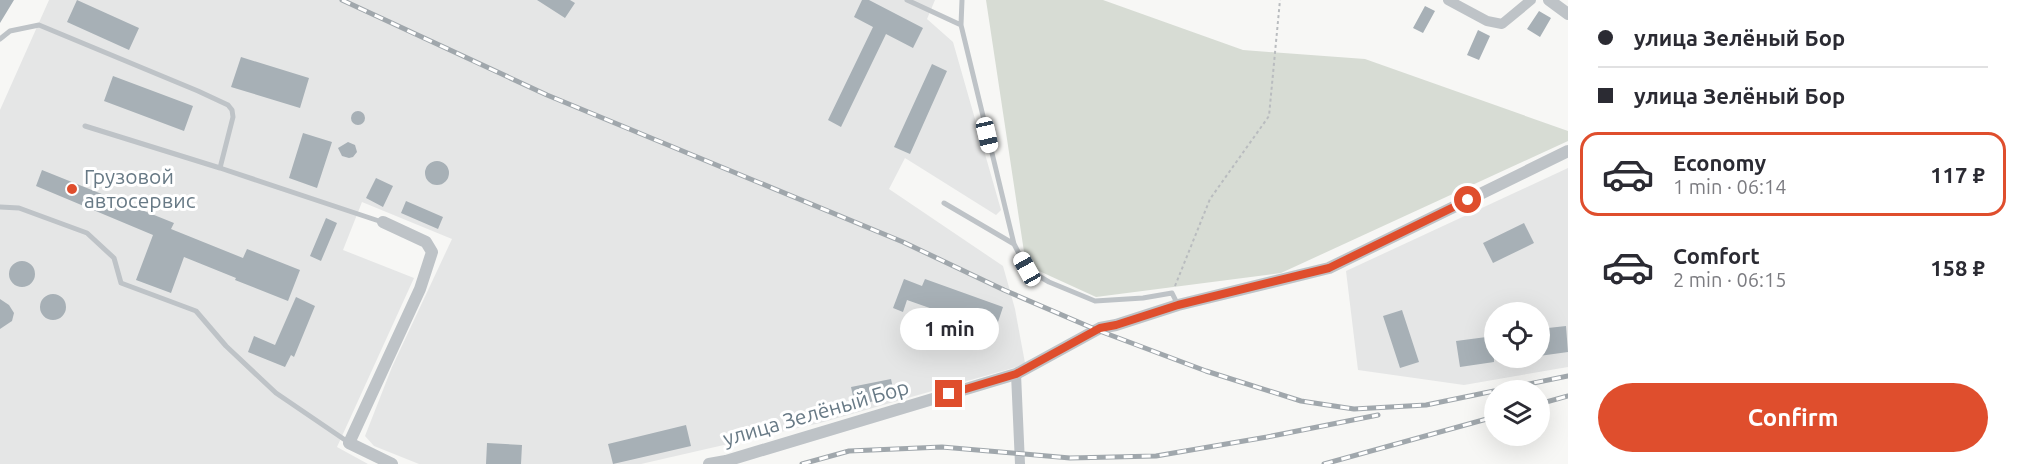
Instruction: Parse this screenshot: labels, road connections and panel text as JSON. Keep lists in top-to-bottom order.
{
  "streets": {
    "street": ["улица Зелёный Бор"]
  },
  "places": ["Грузовой автосервис"],
  "page": {
    "banner": ["улица Зелёный Бор", "улица Зелёный Бор"],
    "list": [
      {
        "name": "Economy",
        "note": "1 min · 06:14",
        "value": "117 ₽"
      },
      {
        "name": "Comfort",
        "note": "2 min · 06:15",
        "value": "158 ₽"
      }
    ],
    "bubble": "1 min",
    "buttons": "Confirm"
  }
}
